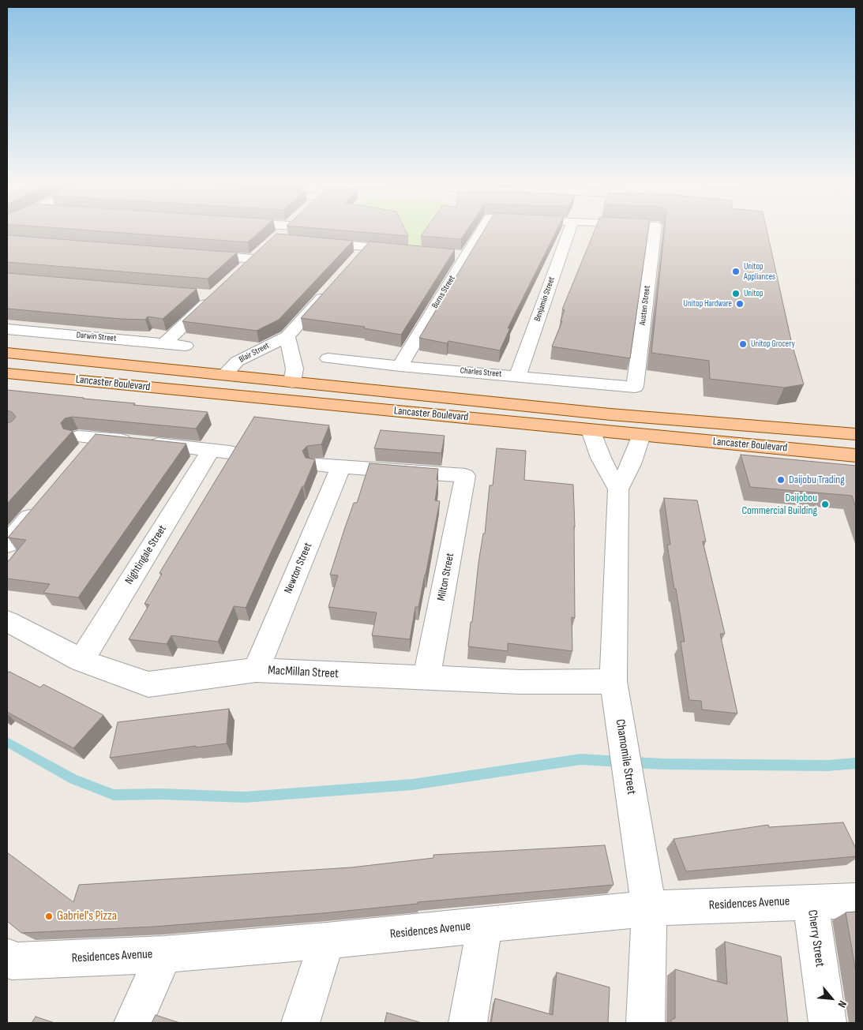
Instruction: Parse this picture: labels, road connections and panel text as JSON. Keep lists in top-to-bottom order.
{
  "streets": {
    "main road": ["Lancaster Boulevard"],
    "street": [
      "Burns Street",
      "Benjamin Street",
      "Austen Street",
      "Darwin Street",
      "Blair Street",
      "Charles Street",
      "Nightingale Street",
      "Newton Street",
      "Milton Street",
      "MacMillan Street",
      "Chamomile Street",
      "Residences Avenue",
      "Cherry Street"
    ]
  },
  "crossings": [
    ["Burns Street", "Charles Street"],
    ["Benjamin Street", "Charles Street"],
    ["Austen Street", "Charles Street"],
    ["Blair Street", "Lancaster Boulevard"],
    ["Lancaster Boulevard", "Chamomile Street"],
    ["Nightingale Street", "MacMillan Street"],
    ["Newton Street", "Milton Street"],
    ["Newton Street", "MacMillan Street"],
    ["Milton Street", "MacMillan Street"],
    ["MacMillan Street", "Chamomile Street"],
    ["Chamomile Street", "Residences Avenue"],
    ["Residences Avenue", "Cherry Street"]
  ],
  "places": [
    "Unitop Appliances",
    "Unitop",
    "Unitop Hardware",
    "Unitop Grocery",
    "Daijobu Trading",
    "Daijobou Commercial Building",
    "Gabriel's Pizza"
  ],
  "north": "bottom right"
}
